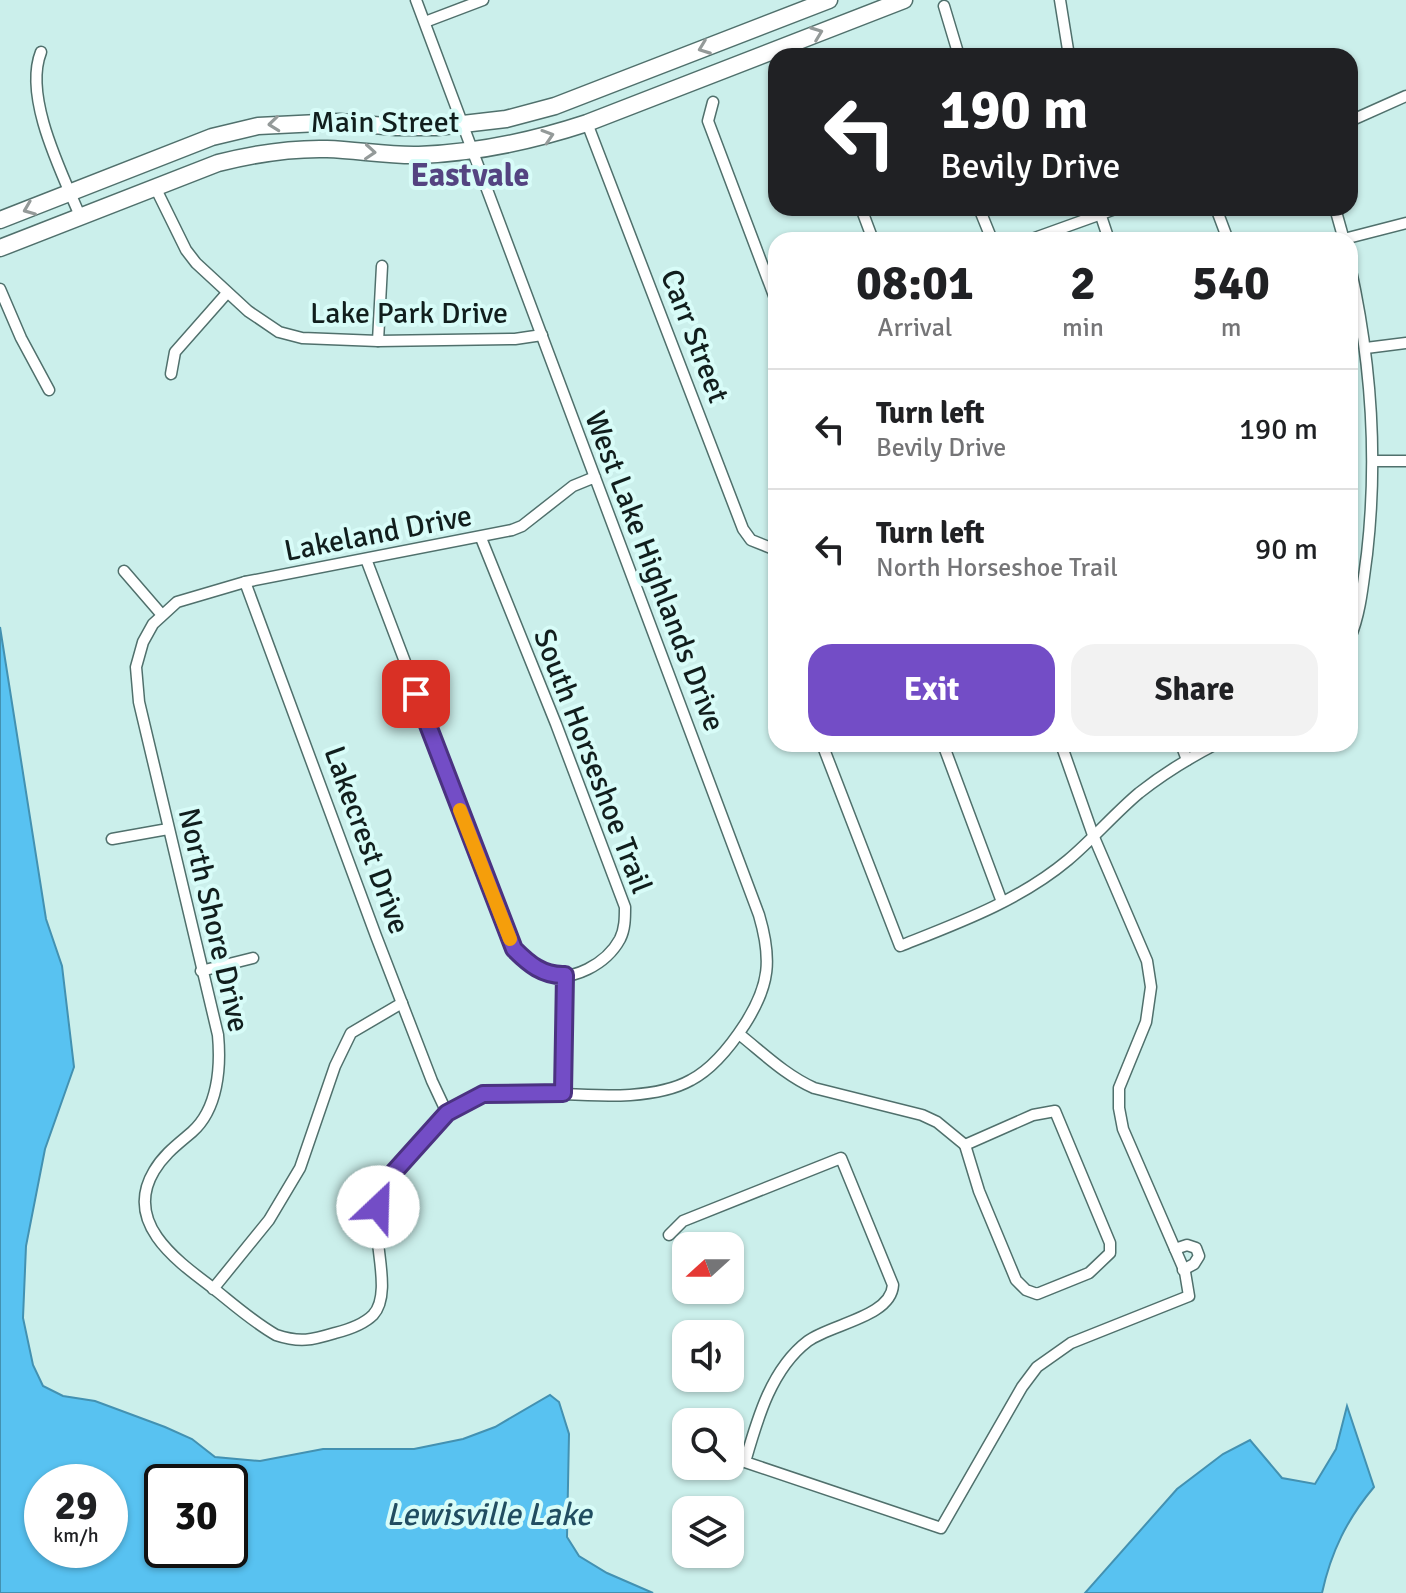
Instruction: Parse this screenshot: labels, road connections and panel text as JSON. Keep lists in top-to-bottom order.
{
  "streets": {
    "main road": ["Main Street"],
    "street": [
      "Lake Park Drive",
      "Carr Street",
      "Lakeland Drive",
      "West Lake Highlands Drive",
      "South Horseshoe Trail",
      "Lakecrest Drive",
      "North Shore Drive"
    ]
  },
  "crossings": [
    ["Main Street", "Lake Park Drive"],
    ["Main Street", "Carr Street"],
    ["Main Street", "West Lake Highlands Drive"],
    ["Lake Park Drive", "West Lake Highlands Drive"],
    ["Lakeland Drive", "West Lake Highlands Drive"],
    ["Lakeland Drive", "South Horseshoe Trail"],
    ["Lakeland Drive", "Lakecrest Drive"],
    ["Lakeland Drive", "North Shore Drive"],
    ["West Lake Highlands Drive", "Lakecrest Drive"],
    ["West Lake Highlands Drive", "North Shore Drive"],
    ["Lakecrest Drive", "North Shore Drive"]
  ],
  "districts": ["Eastvale"],
  "water": ["Lewisville Lake"],
  "north": "left",
  "page": {
    "turn": ["190 m", "Bevily Drive"],
    "eta": [
      "08:01",
      "Arrival",
      "2",
      "min",
      "540",
      "m"
    ],
    "list": [
      {
        "name": "Turn left",
        "note": "Bevily Drive",
        "value": "190 m"
      },
      {
        "name": "Turn left",
        "note": "North Horseshoe Trail",
        "value": "90 m"
      }
    ],
    "buttons": ["Exit", "Share"],
    "speed": "29 km/h",
    "limit": "30"
  }
}
